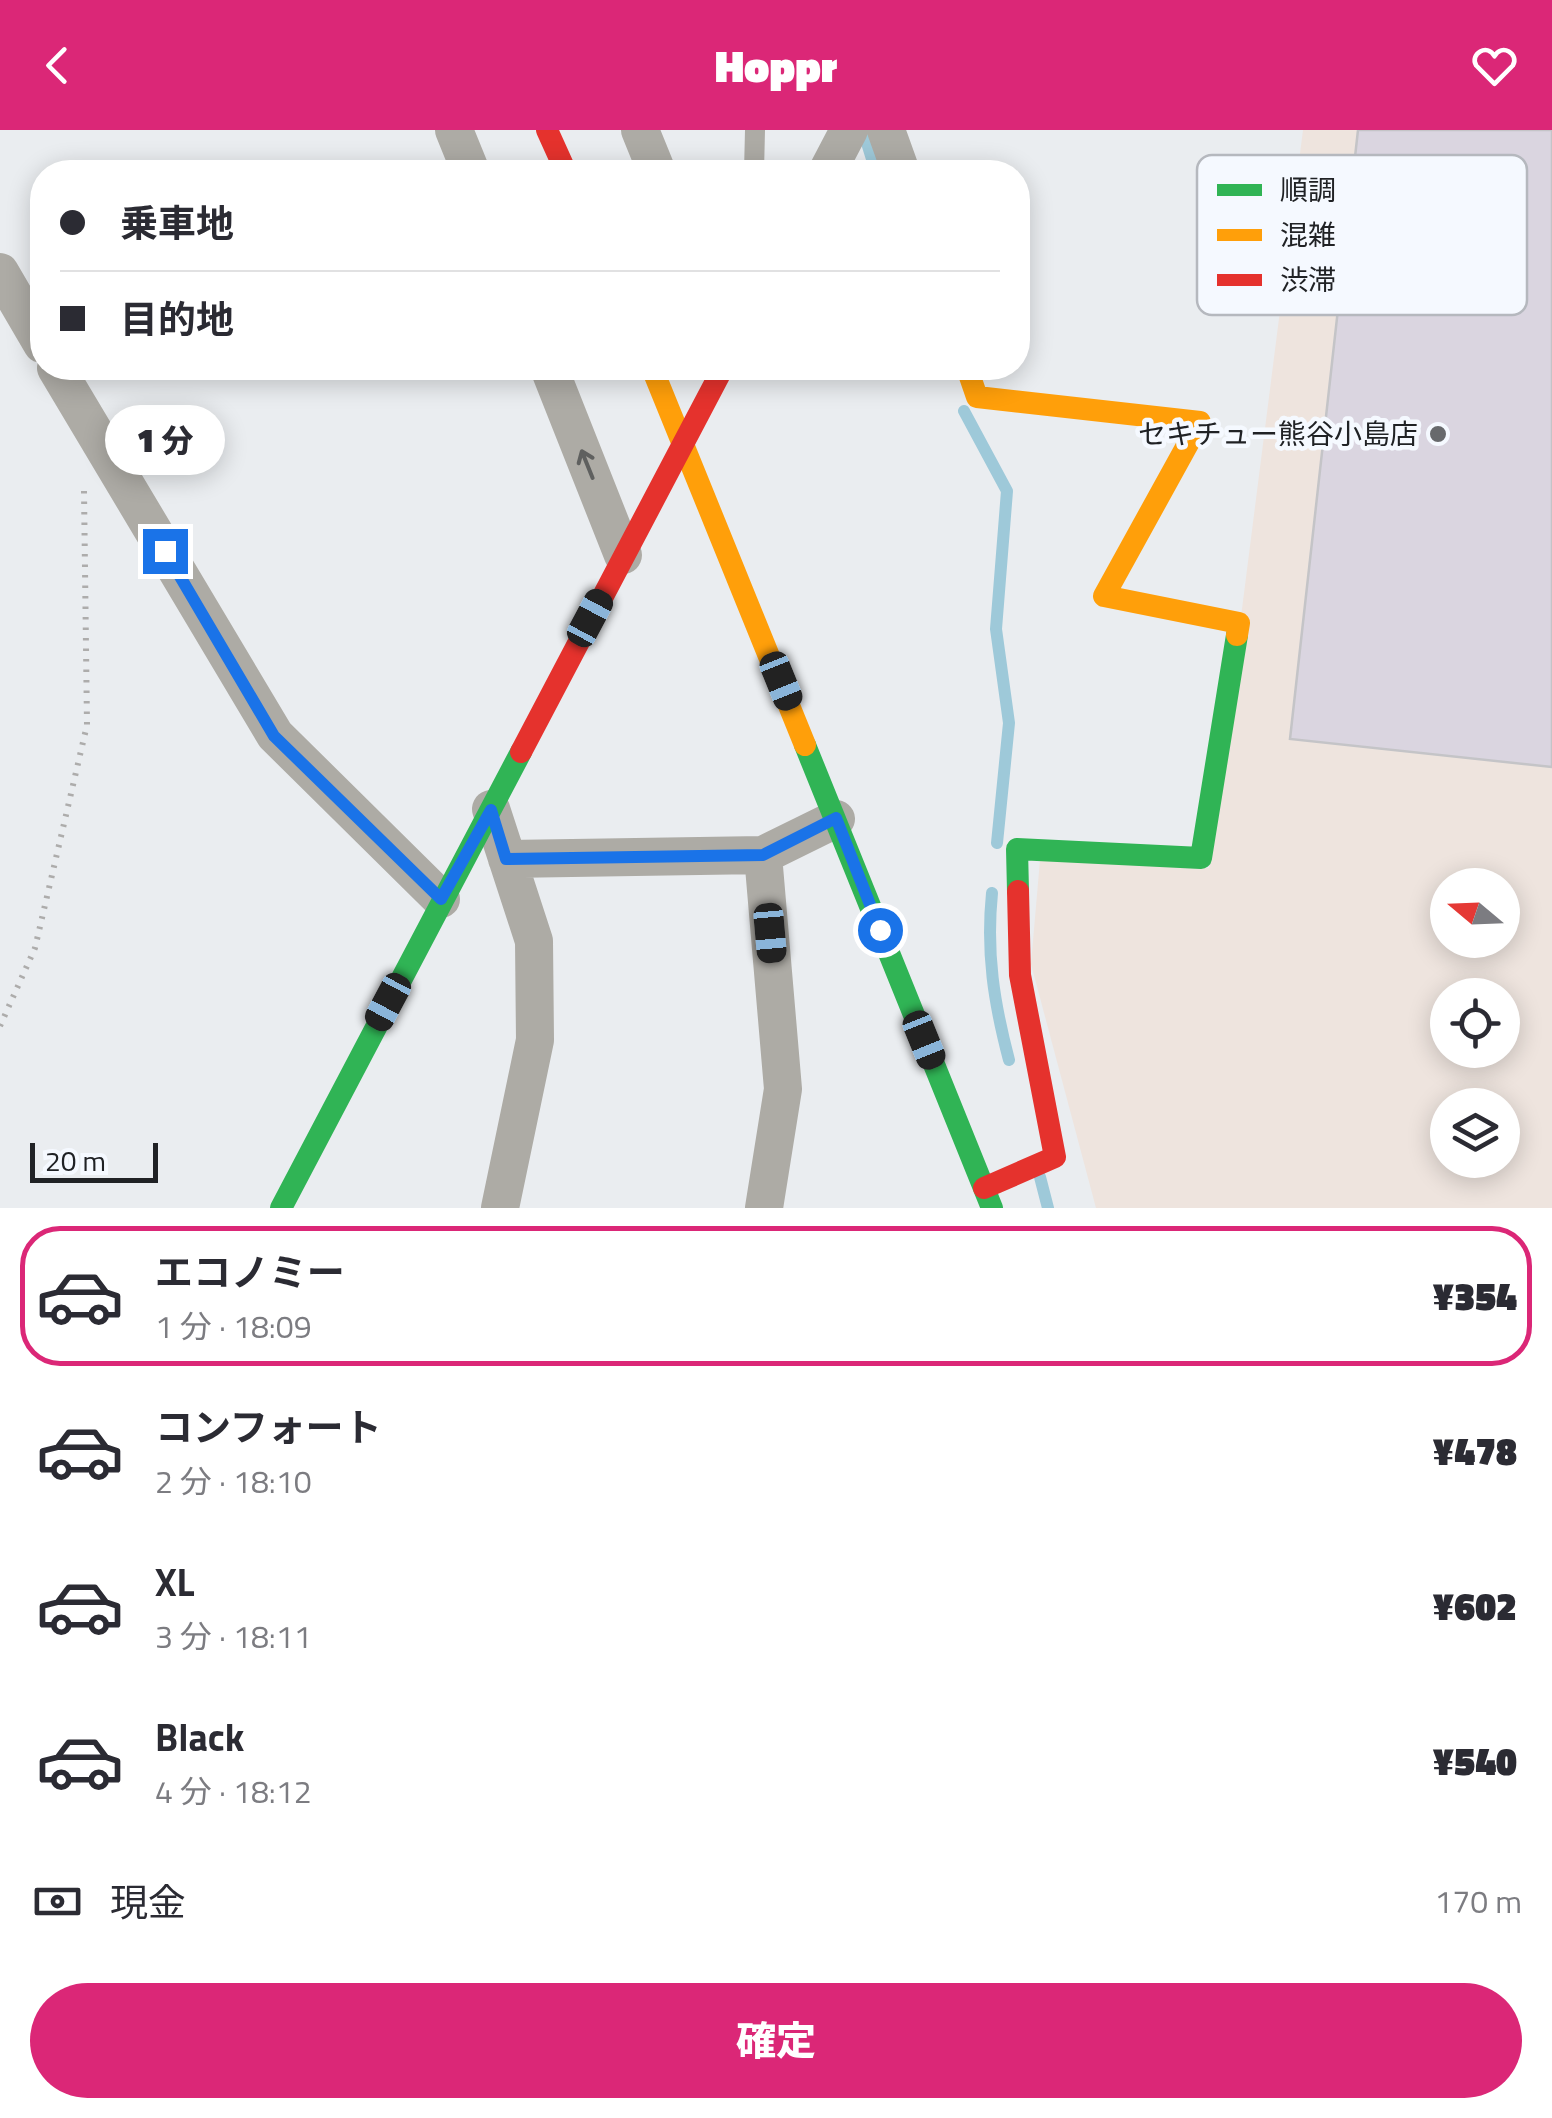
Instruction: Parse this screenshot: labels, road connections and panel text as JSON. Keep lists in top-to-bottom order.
{
  "places": ["セキチュー熊谷小島店"],
  "legend": ["順調", "混雑", "渋滞"],
  "scale_bar": "20 m",
  "north": "left",
  "page": {
    "header": "Hoppr",
    "banner": ["乗車地", "目的地"],
    "bubble": "1 分",
    "scale": "20 m",
    "list": [
      {
        "name": "エコノミー",
        "note": "1 分 · 18:09",
        "value": "¥354"
      },
      {
        "name": "コンフォート",
        "note": "2 分 · 18:10",
        "value": "¥478"
      },
      {
        "name": "XL",
        "note": "3 分 · 18:11",
        "value": "¥602"
      },
      {
        "name": "Black",
        "note": "4 分 · 18:12",
        "value": "¥540"
      }
    ],
    "pay": ["現金", "170 m"],
    "buttons": "確定"
  }
}
